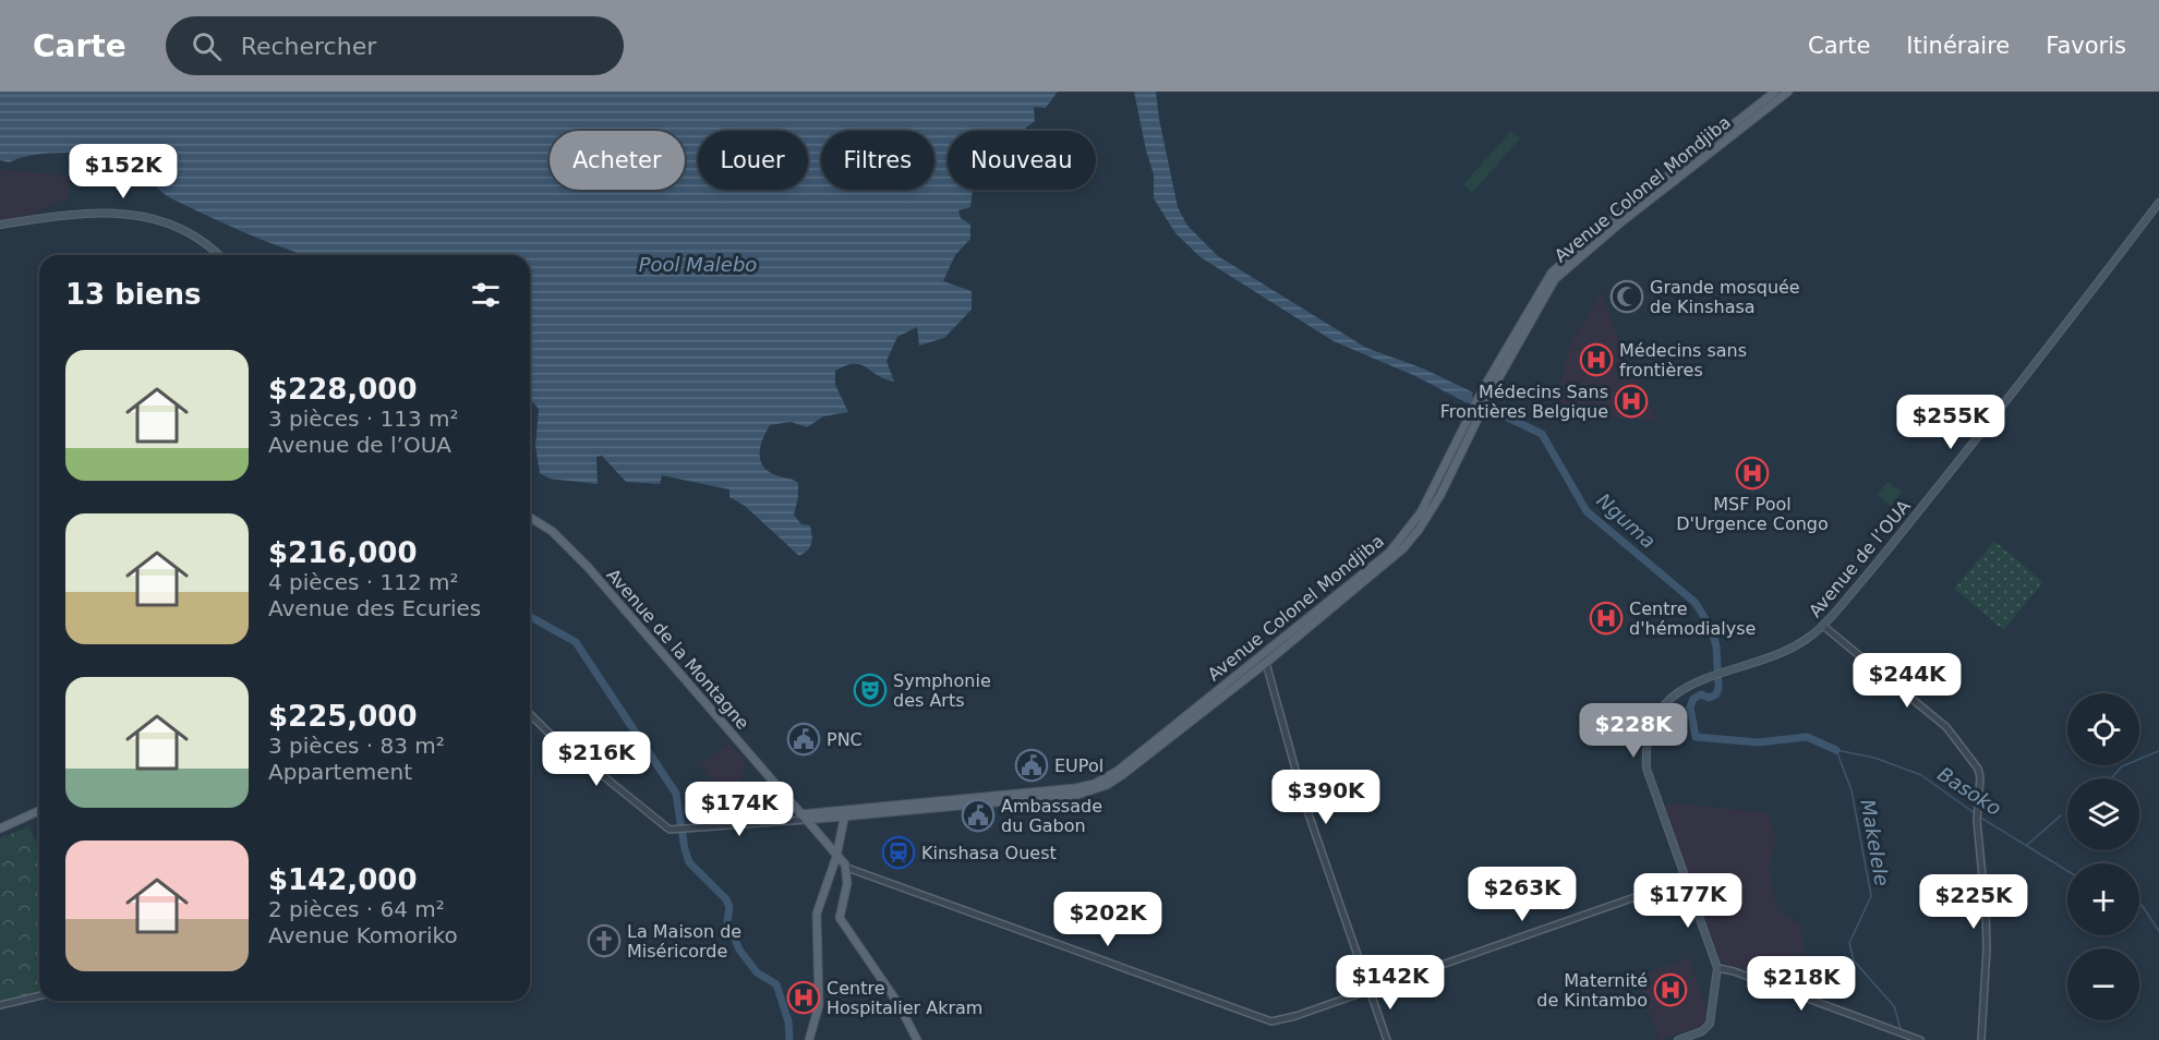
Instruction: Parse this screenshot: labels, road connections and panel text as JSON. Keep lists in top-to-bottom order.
{
  "streets": {
    "main road": ["Avenue Colonel Mondjiba", "Avenue de l’OUA", "Avenue de la Montagne"]
  },
  "crossings": [
    ["Avenue Colonel Mondjiba", "Avenue de la Montagne"]
  ],
  "water": [
    "Pool Malebo",
    "Nguma",
    "Basoko",
    "Makelele"
  ],
  "places": {
    "mosque": ["Grande mosquée de Kinshasa"],
    "hospital": [
      "Médecins sans frontières",
      "Médecins Sans Frontières Belgique",
      "MSF Pool D'Urgence Congo",
      "Centre d'hémodialyse",
      "Maternité de Kintambo",
      "Centre Hospitalier Akram"
    ],
    "theatre": ["Symphonie des Arts"],
    "public building": ["PNC", "EUPol", "Ambassade du Gabon"],
    "station": ["Kinshasa Ouest"],
    "church": ["La Maison de Miséricorde"]
  },
  "page": {
    "header": "Carte",
    "search": "Rechercher",
    "nav": ["Carte", "Itinéraire", "Favoris"],
    "chip": [
      "Acheter",
      "Louer",
      "Filtres",
      "Nouveau"
    ],
    "price": [
      "$152K",
      "$255K",
      "$244K",
      "$228K",
      "$216K",
      "$390K",
      "$174K",
      "$263K",
      "$177K",
      "$225K",
      "$202K",
      "$142K",
      "$218K"
    ],
    "heading": "13 biens",
    "list": [
      {
        "name": "$228,000",
        "note": "3 pièces · 113 m² · Avenue de l’OUA"
      },
      {
        "name": "$216,000",
        "note": "4 pièces · 112 m² · Avenue des Ecuries"
      },
      {
        "name": "$225,000",
        "note": "3 pièces · 83 m² · Appartement"
      },
      {
        "name": "$142,000",
        "note": "2 pièces · 64 m² · Avenue Komoriko"
      }
    ],
    "map_buttons": ["+", "−"]
  }
}
